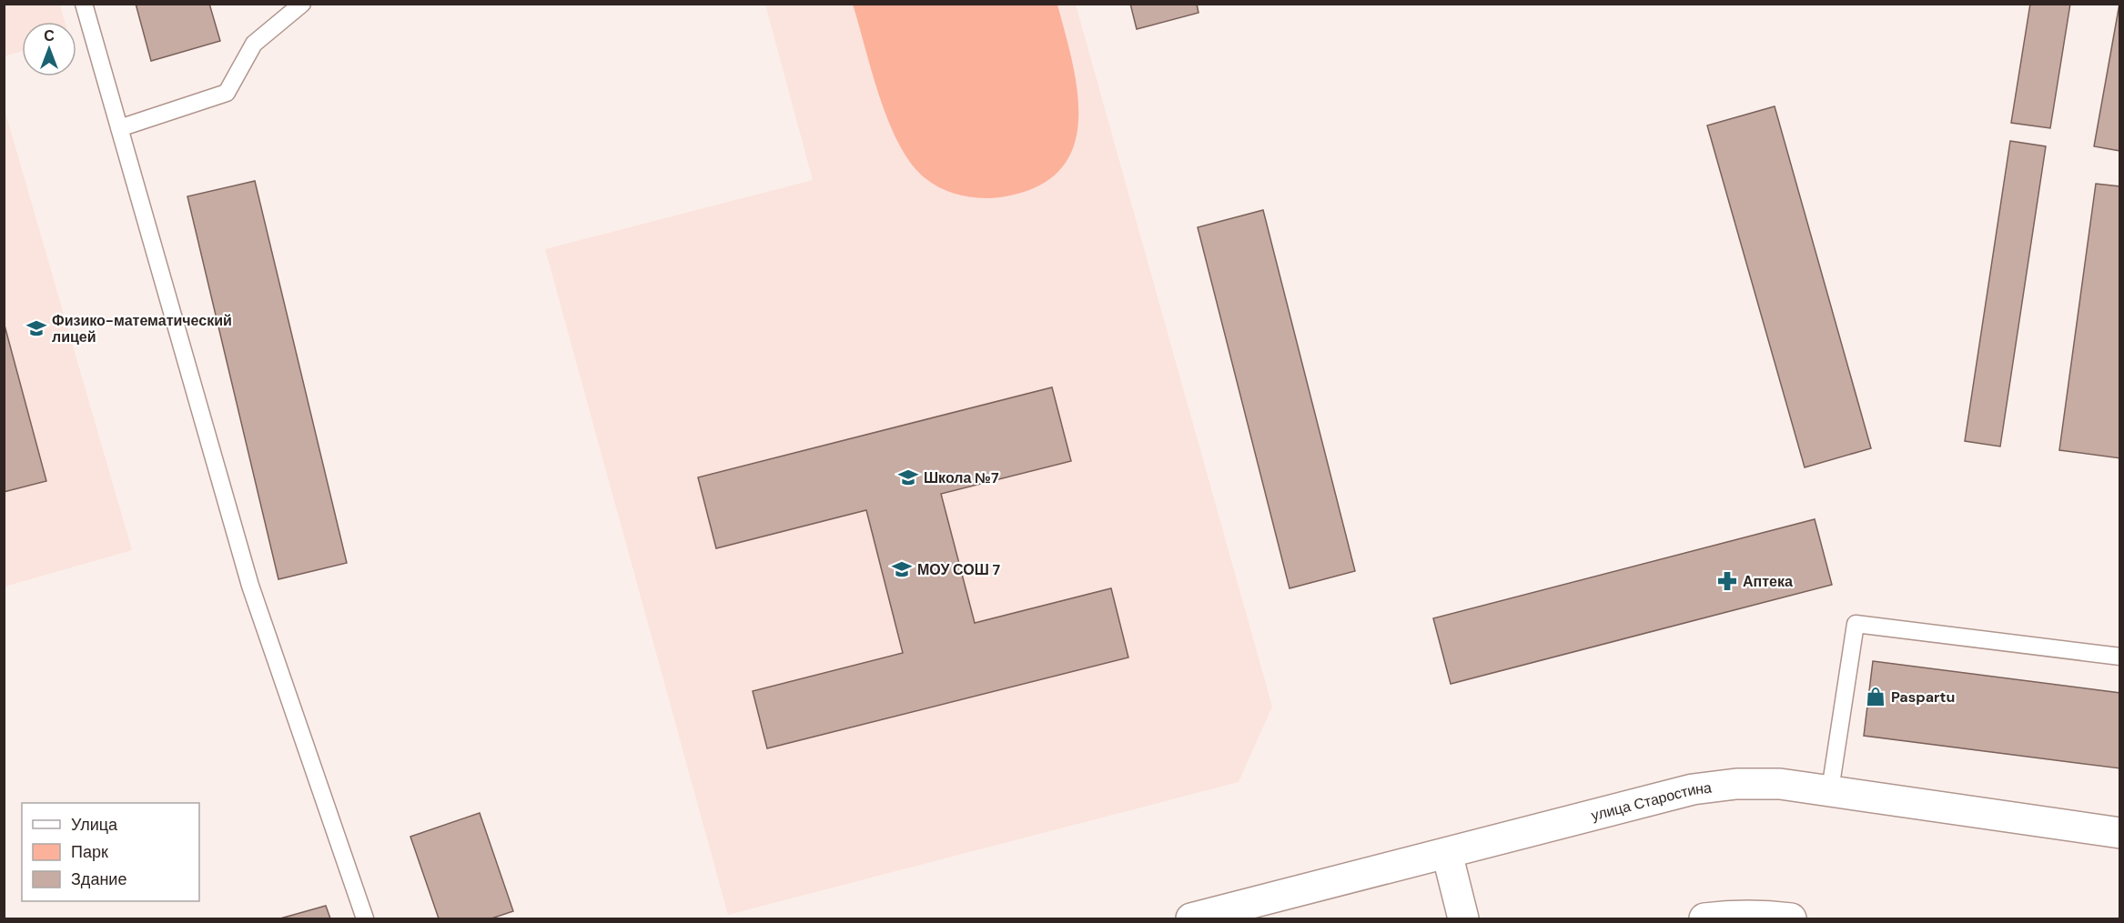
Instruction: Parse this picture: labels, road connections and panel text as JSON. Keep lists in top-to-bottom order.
{
  "streets": {
    "street": ["улица Старостина"]
  },
  "places": {
    "school or university": ["Физико-математический лицей", "Школа №7", "МОУ СОШ 7"],
    "pharmacy": ["Аптека"],
    "shop": ["Paspartu"]
  },
  "legend": ["Улица", "Парк", "Здание"],
  "north": "top"
}
